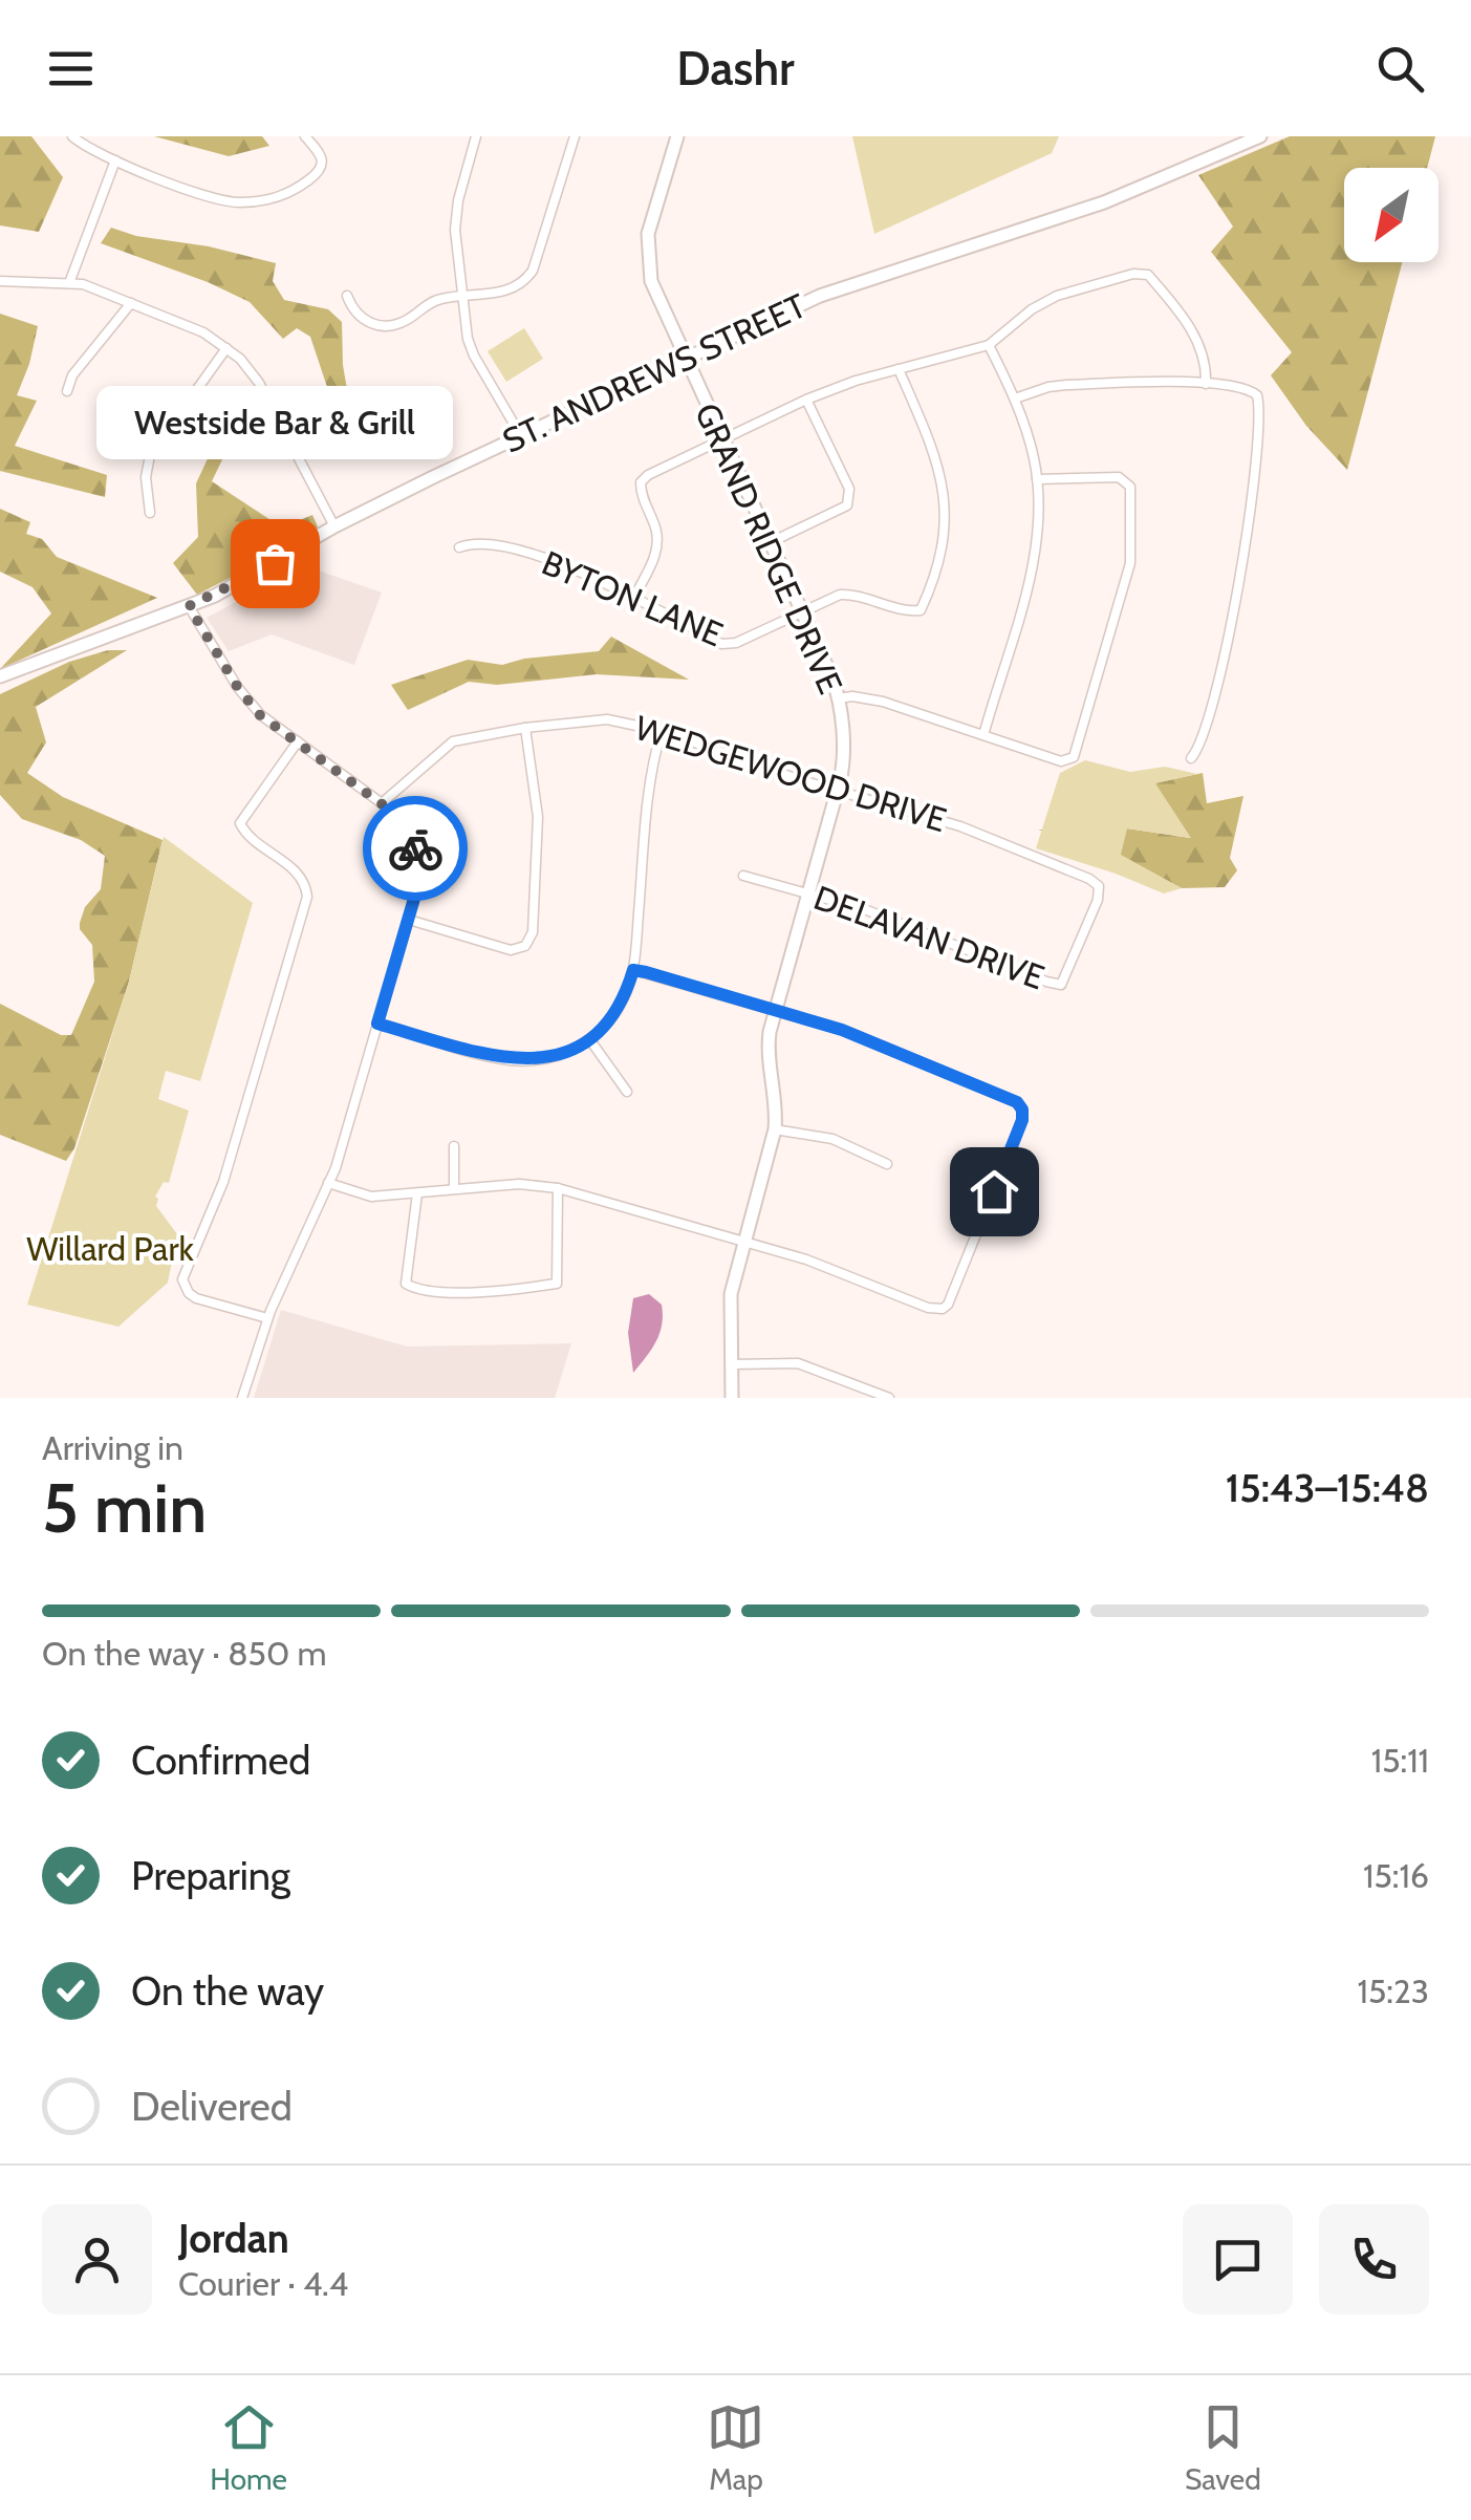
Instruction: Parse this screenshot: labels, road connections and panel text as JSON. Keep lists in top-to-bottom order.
{
  "streets": {
    "main road": ["ST. ANDREWS STREET", "GRAND RIDGE DRIVE"],
    "street": ["BYTON LANE", "WEDGEWOOD DRIVE", "DELAVAN DRIVE"]
  },
  "crossings": [
    ["ST. ANDREWS STREET", "GRAND RIDGE DRIVE"],
    ["GRAND RIDGE DRIVE", "BYTON LANE"],
    ["GRAND RIDGE DRIVE", "WEDGEWOOD DRIVE"],
    ["GRAND RIDGE DRIVE", "DELAVAN DRIVE"],
    ["WEDGEWOOD DRIVE", "DELAVAN DRIVE"]
  ],
  "parks": ["Willard Park"],
  "places": ["Westside Bar & Grill"],
  "north": "bottom left",
  "page": {
    "header": "Dashr",
    "bubble": "Westside Bar & Grill",
    "heading": ["5 min", "Arriving in", "15:43–15:48"],
    "panel": ["Jordan", "Courier · 4.4"],
    "bar": "On the way · 850 m",
    "list": [
      ["Confirmed", "15:11"],
      ["Preparing", "15:16"],
      ["On the way", "15:23"],
      "Delivered"
    ],
    "tabs": ["Home", "Map", "Saved"]
  }
}
